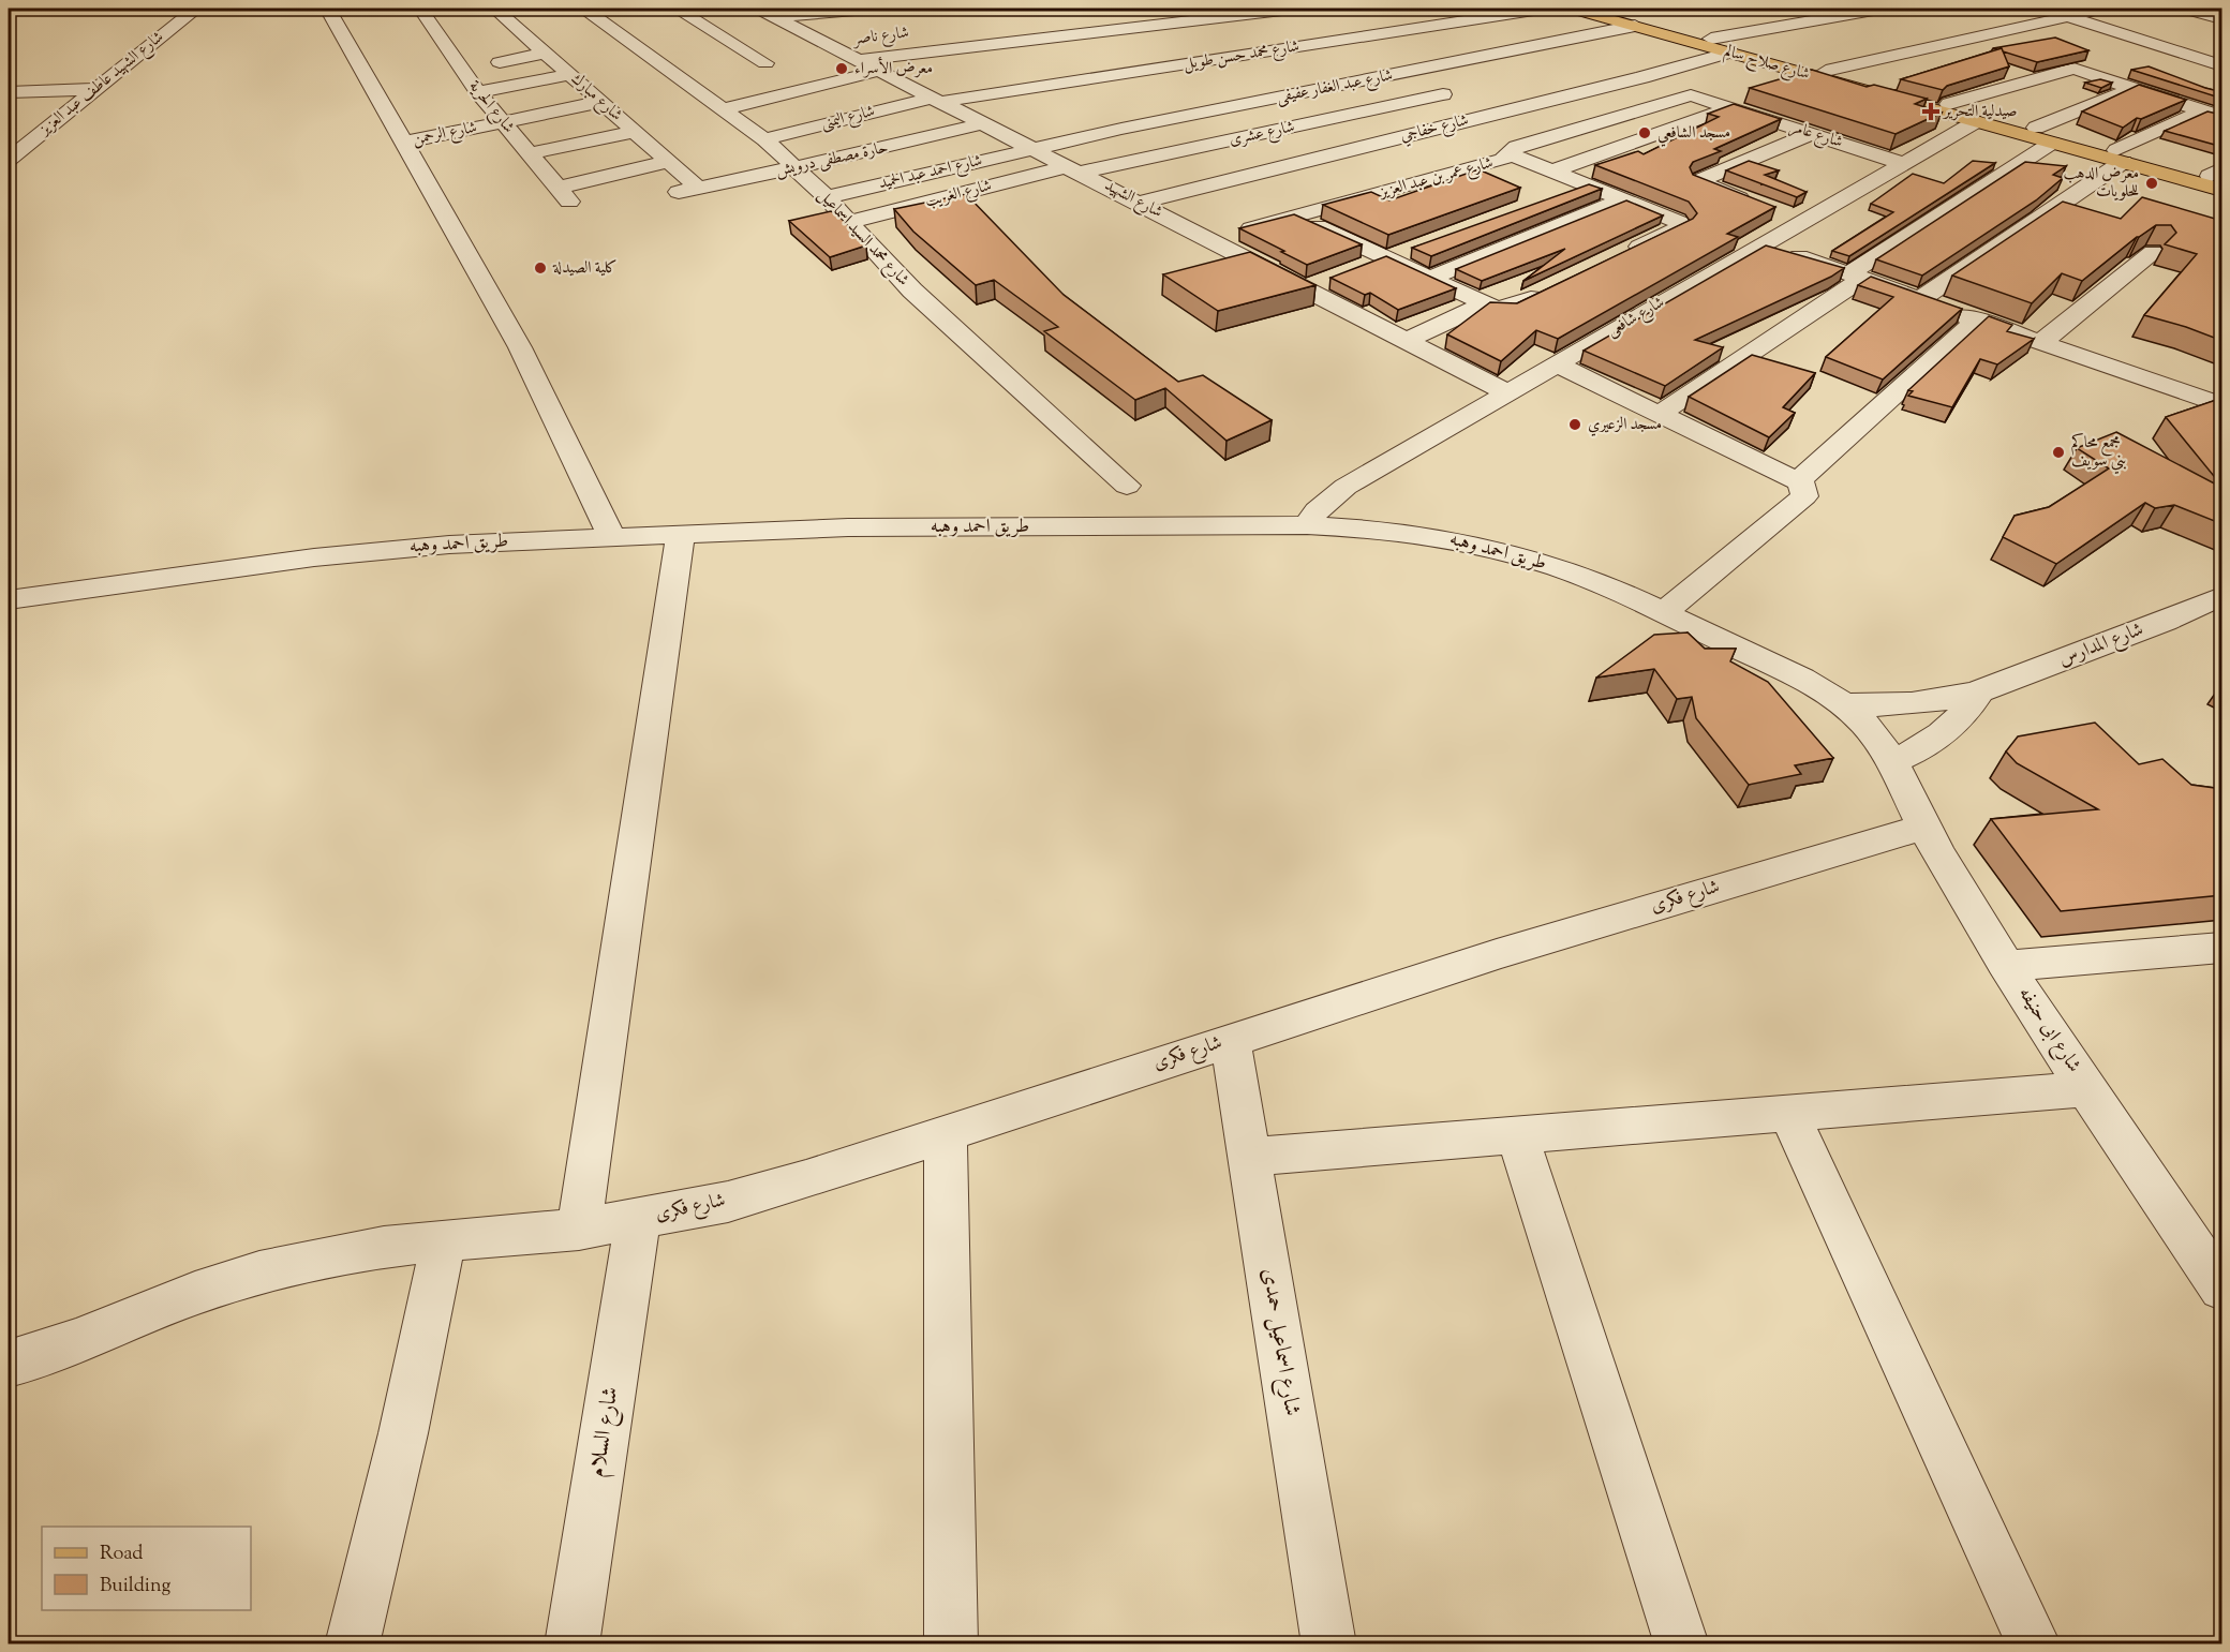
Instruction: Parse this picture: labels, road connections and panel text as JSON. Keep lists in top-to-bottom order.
{
  "streets": {
    "main road": ["شارع صلاح سالم"],
    "street": [
      "شارع ناصر",
      "شارع محمد حسن طويل",
      "شارع الشهيد عاطف عبد العزيز",
      "شارع عبد الغفار عفيفى",
      "شارع مبارك",
      "شارع الحرية",
      "شارع اليمنى",
      "شارع خفاجي",
      "شارع الرحمن",
      "شارع عشرى",
      "شارع عامر",
      "حارة مصطفى درويش",
      "شارع احمد عبد الحميد",
      "شارع عمر بن عبد العزيز",
      "شارع الغريب",
      "شارع الشهيد",
      "شارع محمد السيد اسماعيل",
      "شارع شافعى",
      "طريق احمد وهبه",
      "شارع المدارس",
      "شارع فكرى",
      "شارع ابى حنيفه",
      "شارع اسماعيل حمدى",
      "شارع السلام"
    ]
  },
  "crossings": [
    ["شارع ناصر", "شارع الشهيد"],
    ["شارع محمد حسن طويل", "شارع اليمنى"],
    ["شارع محمد حسن طويل", "شارع الشهيد"],
    ["شارع صلاح سالم", "شارع عبد الغفار عفيفى"],
    ["شارع صلاح سالم", "شارع خفاجي"],
    ["شارع صلاح سالم", "شارع شافعى"],
    ["شارع عبد الغفار عفيفى", "شارع احمد عبد الحميد"],
    ["شارع عبد الغفار عفيفى", "شارع الشهيد"],
    ["شارع مبارك", "شارع الحرية"],
    ["شارع مبارك", "شارع الرحمن"],
    ["شارع مبارك", "حارة مصطفى درويش"],
    ["شارع الحرية", "شارع الرحمن"],
    ["شارع اليمنى", "شارع الشهيد"],
    ["شارع اليمنى", "شارع محمد السيد اسماعيل"],
    ["شارع خفاجي", "شارع الشهيد"],
    ["شارع عشرى", "شارع الغريب"],
    ["شارع عشرى", "شارع الشهيد"],
    ["شارع عامر", "شارع عمر بن عبد العزيز"],
    ["شارع عامر", "شارع شافعى"],
    ["حارة مصطفى درويش", "شارع الشهيد"],
    ["حارة مصطفى درويش", "شارع محمد السيد اسماعيل"],
    ["شارع احمد عبد الحميد", "شارع الشهيد"],
    ["شارع احمد عبد الحميد", "شارع محمد السيد اسماعيل"],
    ["شارع عمر بن عبد العزيز", "شارع الشهيد"],
    ["شارع الغريب", "شارع الشهيد"],
    ["شارع الغريب", "شارع محمد السيد اسماعيل"],
    ["شارع الشهيد", "شارع شافعى"],
    ["شارع شافعى", "طريق احمد وهبه"],
    ["طريق احمد وهبه", "شارع المدارس"],
    ["طريق احمد وهبه", "شارع ابى حنيفه"],
    ["شارع فكرى", "شارع ابى حنيفه"],
    ["شارع فكرى", "شارع اسماعيل حمدى"],
    ["شارع فكرى", "شارع السلام"]
  ],
  "places": {
    "other": [
      "معرض الأسراء",
      "مسجد الشافعي",
      "معرض الدهب للحلويات",
      "كلية الصيدلة",
      "مسجد الزعيري",
      "مجمع محاكم بني سويف"
    ],
    "health": ["صيدلية التحرير"]
  },
  "legend": ["Road", "Building"]
}
